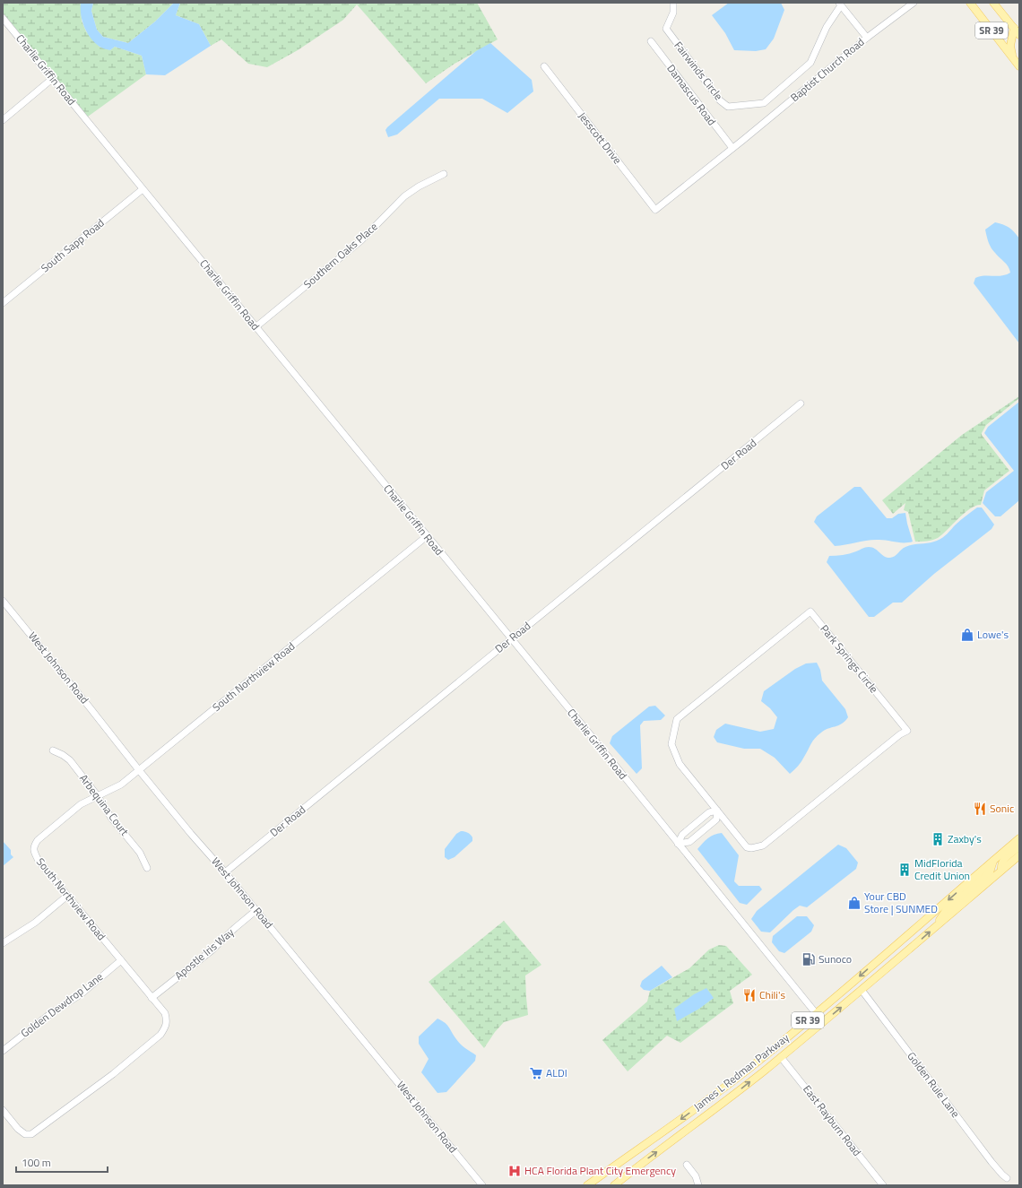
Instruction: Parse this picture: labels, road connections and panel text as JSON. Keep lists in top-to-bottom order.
{
  "streets": {
    "main road": ["SR 39", "James L Redman Parkway"],
    "street": [
      "Charlie Griffin Road",
      "Baptist Church Road",
      "Fairwinds Circle",
      "Damascus Road",
      "Jesscott Drive",
      "South Sapp Road",
      "Southern Oaks Place",
      "Der Road",
      "Park Springs Circle",
      "West Johnson Road",
      "South Northview Road",
      "Arbequina Court",
      "Apostle Iris Way",
      "Golden Dewdrop Lane",
      "Golden Rule Lane",
      "East Rayburn Road"
    ]
  },
  "crossings": [
    ["Charlie Griffin Road", "South Sapp Road"],
    ["Charlie Griffin Road", "Southern Oaks Place"],
    ["Charlie Griffin Road", "Der Road"],
    ["Charlie Griffin Road", "South Northview Road"],
    ["Charlie Griffin Road", "James L Redman Parkway"],
    ["Baptist Church Road", "Fairwinds Circle"],
    ["Baptist Church Road", "Damascus Road"],
    ["Baptist Church Road", "Jesscott Drive"],
    ["Der Road", "West Johnson Road"],
    ["West Johnson Road", "South Northview Road"],
    ["West Johnson Road", "Apostle Iris Way"],
    ["South Northview Road", "Arbequina Court"],
    ["South Northview Road", "Apostle Iris Way"],
    ["South Northview Road", "Golden Dewdrop Lane"],
    ["James L Redman Parkway", "Golden Rule Lane"],
    ["James L Redman Parkway", "East Rayburn Road"]
  ],
  "places": {
    "shop": ["Lowe's", "Your CBD Store | SUNMED"],
    "restaurant": ["Sonic", "Chili's"],
    "building": ["Zaxby's", "MidFlorida Credit Union"],
    "fuel station": ["Sunoco"],
    "supermarket": ["ALDI"],
    "hospital": ["HCA Florida Plant City Emergency"]
  },
  "scale_bar": "100 m"
}
